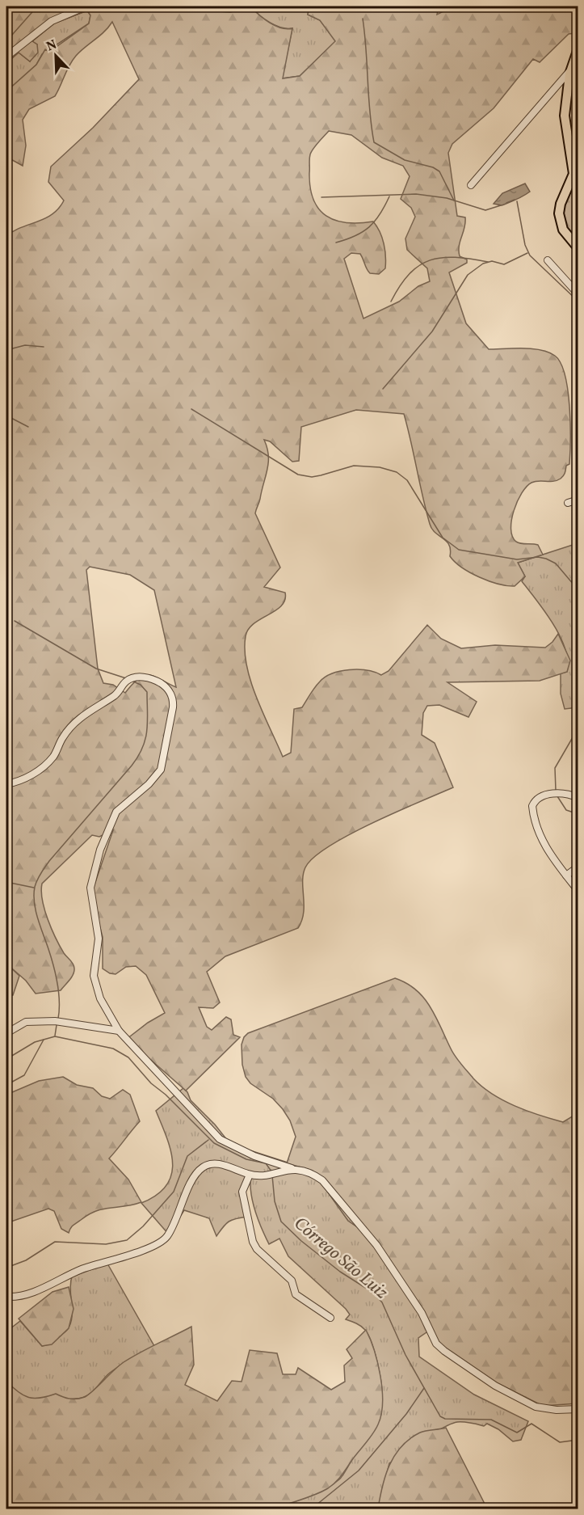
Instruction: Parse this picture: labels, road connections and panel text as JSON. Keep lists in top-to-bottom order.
{
  "water": ["Córrego São Luiz"],
  "north": "top left"
}
